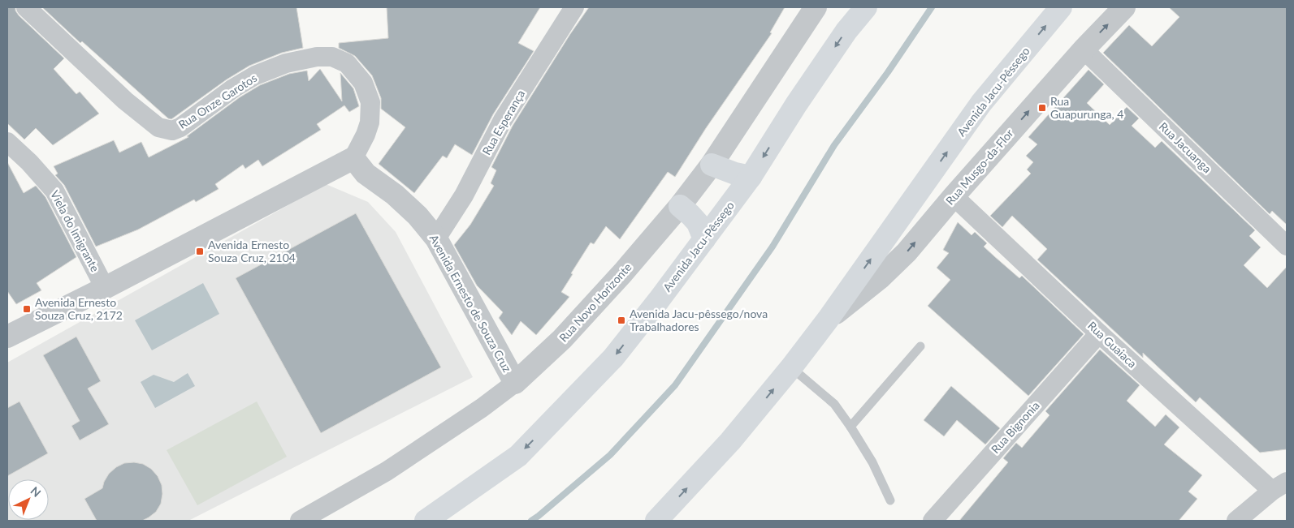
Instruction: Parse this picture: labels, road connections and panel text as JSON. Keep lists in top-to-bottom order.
{
  "streets": {
    "highway": ["Avenida Jacu-Pêssego"],
    "street": [
      "Rua Onze Garotos",
      "Rua Esperança",
      "Rua Jacuanga",
      "Rua Musgo-da-Flor",
      "Viela do Imigrante",
      "Rua Novo Horizonte",
      "Avenida Ernesto de Souza Cruz",
      "Rua Guaiaca",
      "Rua Bignonia"
    ]
  },
  "crossings": [
    ["Avenida Jacu-Pêssego", "Rua Musgo-da-Flor"],
    ["Rua Onze Garotos", "Avenida Ernesto de Souza Cruz"],
    ["Rua Esperança", "Avenida Ernesto de Souza Cruz"],
    ["Rua Jacuanga", "Rua Musgo-da-Flor"],
    ["Rua Musgo-da-Flor", "Rua Guaiaca"],
    ["Rua Novo Horizonte", "Avenida Ernesto de Souza Cruz"],
    ["Rua Guaiaca", "Rua Bignonia"]
  ],
  "one_way": ["Rua Musgo-da-Flor"],
  "places": {
    "transit": [
      "Rua Guapurunga, 4",
      "Avenida Ernesto Souza Cruz, 2104",
      "Avenida Ernesto Souza Cruz, 2172",
      "Avenida Jacu-pêssego/nova Trabalhadores"
    ]
  },
  "north": "top right"
}
